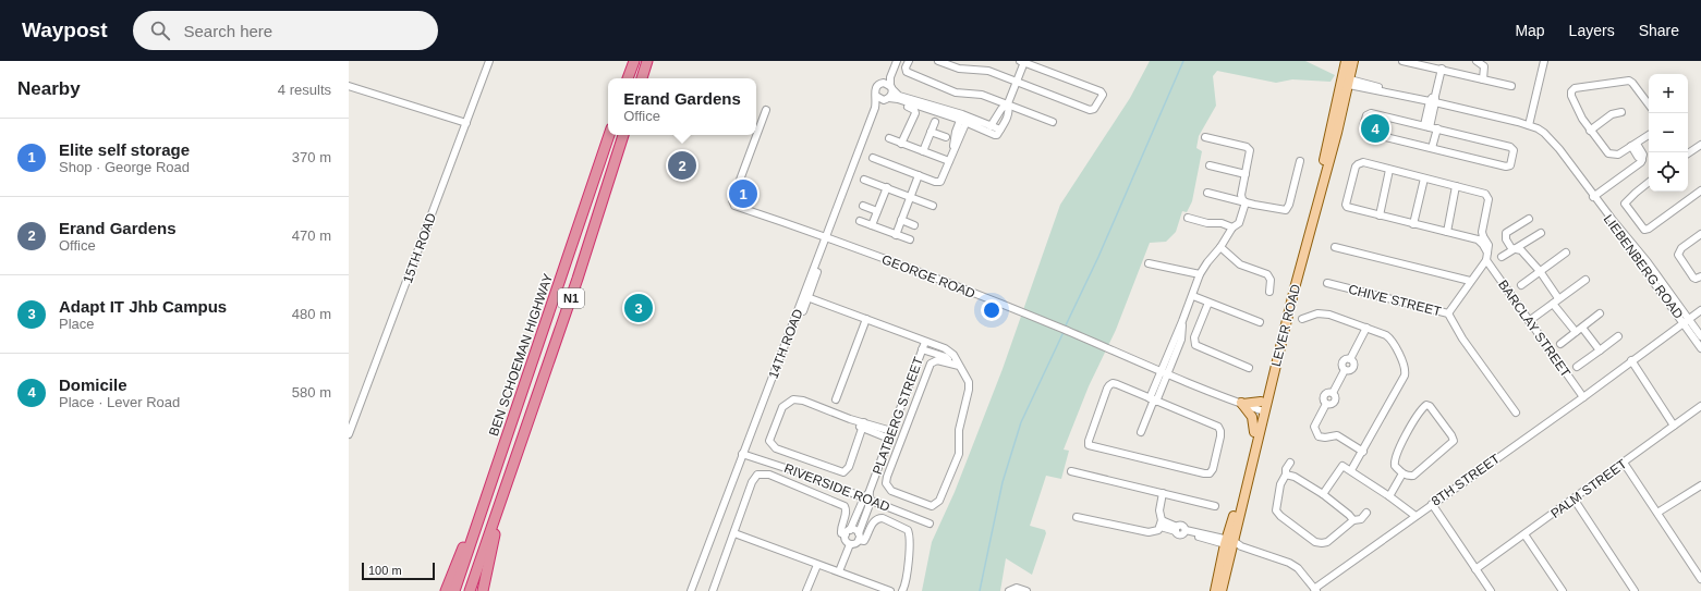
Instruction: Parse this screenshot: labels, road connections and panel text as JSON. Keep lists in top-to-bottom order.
{
  "streets": {
    "highway": ["N1", "BEN SCHOEMAN HIGHWAY"],
    "main road": ["LEVER ROAD"],
    "street": [
      "15TH ROAD",
      "LIEBENBERG ROAD",
      "GEORGE ROAD",
      "CHIVE STREET",
      "BARCLAY STREET",
      "14TH ROAD",
      "PLATBERG STREET",
      "8TH STREET",
      "RIVERSIDE ROAD",
      "PALM STREET"
    ]
  },
  "crossings": [
    ["LIEBENBERG ROAD", "LEVER ROAD"],
    ["LIEBENBERG ROAD", "8TH STREET"],
    ["GEORGE ROAD", "14TH ROAD"],
    ["BARCLAY STREET", "8TH STREET"],
    ["14TH ROAD", "RIVERSIDE ROAD"],
    ["PLATBERG STREET", "RIVERSIDE ROAD"]
  ],
  "scale_bar": "100 m",
  "page": {
    "header": "Waypost",
    "search": "Search here",
    "nav": ["Map", "Layers", "Share"],
    "heading": ["Nearby", "4 results"],
    "map_buttons": ["+", "−"],
    "popup": ["Erand Gardens", "Office"],
    "pins": [
      "4",
      "2",
      "1",
      "3"
    ],
    "list": [
      {
        "mark": "1",
        "name": "Elite self storage",
        "note": "Shop · George Road",
        "value": "370 m"
      },
      {
        "mark": "2",
        "name": "Erand Gardens",
        "note": "Office",
        "value": "470 m"
      },
      {
        "mark": "3",
        "name": "Adapt IT Jhb Campus",
        "note": "Place",
        "value": "480 m"
      },
      {
        "mark": "4",
        "name": "Domicile",
        "note": "Place · Lever Road",
        "value": "580 m"
      }
    ],
    "scale": "100 m"
  }
}
